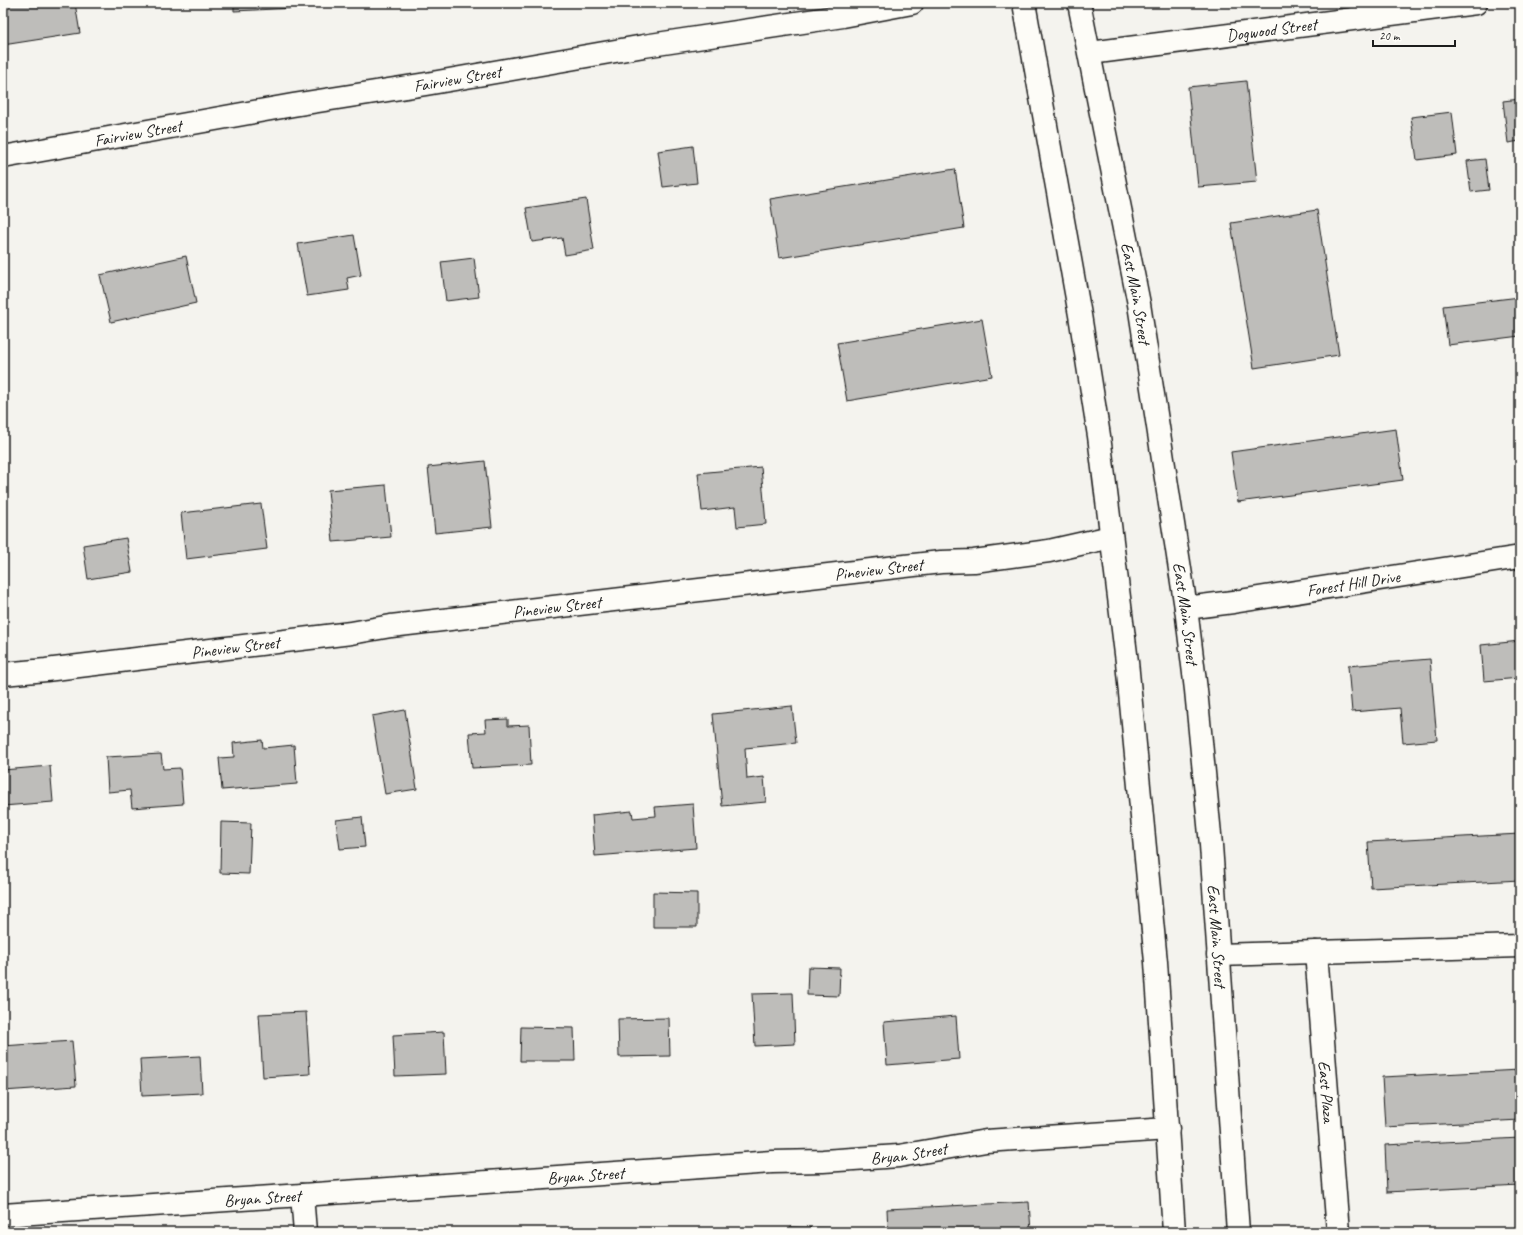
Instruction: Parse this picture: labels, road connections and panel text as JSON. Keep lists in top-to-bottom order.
{
  "streets": {
    "street": [
      "Dogwood Street",
      "Fairview Street",
      "East Main Street",
      "Pineview Street",
      "Forest Hill Drive",
      "East Plaza",
      "Bryan Street"
    ]
  },
  "crossings": [
    ["Dogwood Street", "East Main Street"],
    ["East Main Street", "Forest Hill Drive"]
  ],
  "scale_bar": "20 m"
}
